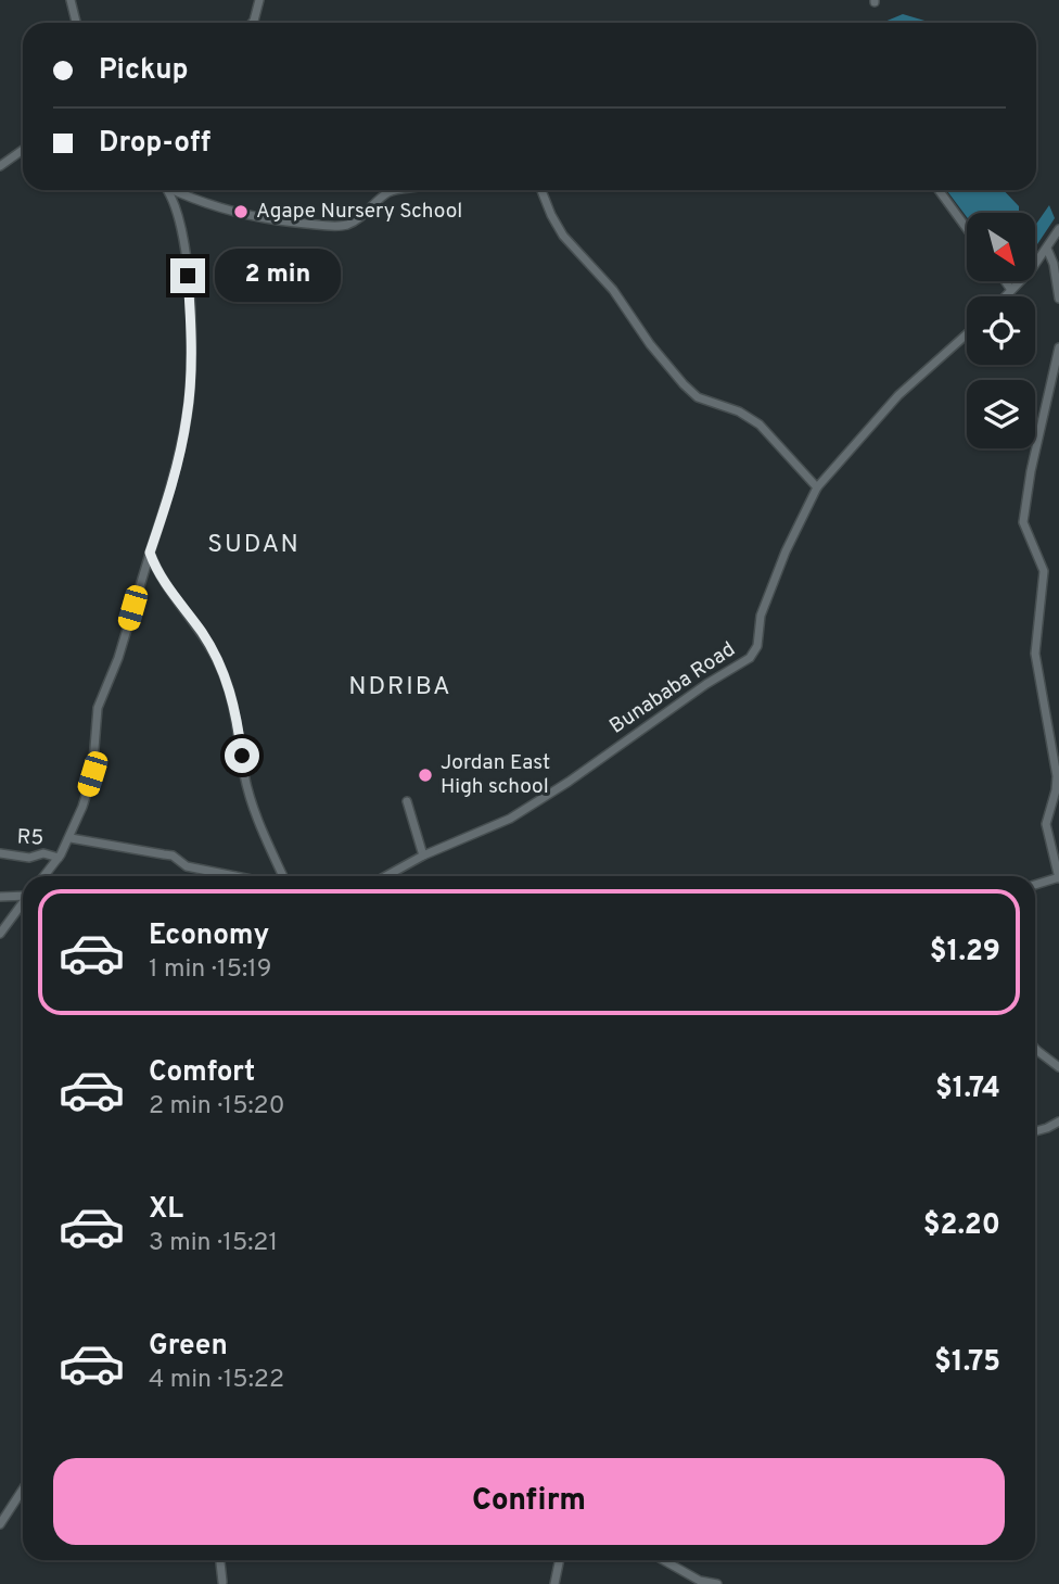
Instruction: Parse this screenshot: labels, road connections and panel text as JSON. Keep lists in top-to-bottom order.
{
  "streets": {
    "street": ["Bunababa Road", "R5"]
  },
  "districts": ["SUDAN", "NDRIBA"],
  "places": ["Agape Nursery School", "Jordan East High school"],
  "north": "bottom right",
  "page": {
    "banner": ["Pickup", "Drop-off"],
    "bubble": "2 min",
    "list": [
      {
        "name": "Economy",
        "note": "1 min · 15:19",
        "value": "$1.29"
      },
      {
        "name": "Comfort",
        "note": "2 min · 15:20",
        "value": "$1.74"
      },
      {
        "name": "XL",
        "note": "3 min · 15:21",
        "value": "$2.20"
      },
      {
        "name": "Green",
        "note": "4 min · 15:22",
        "value": "$1.75"
      }
    ],
    "buttons": "Confirm"
  }
}
